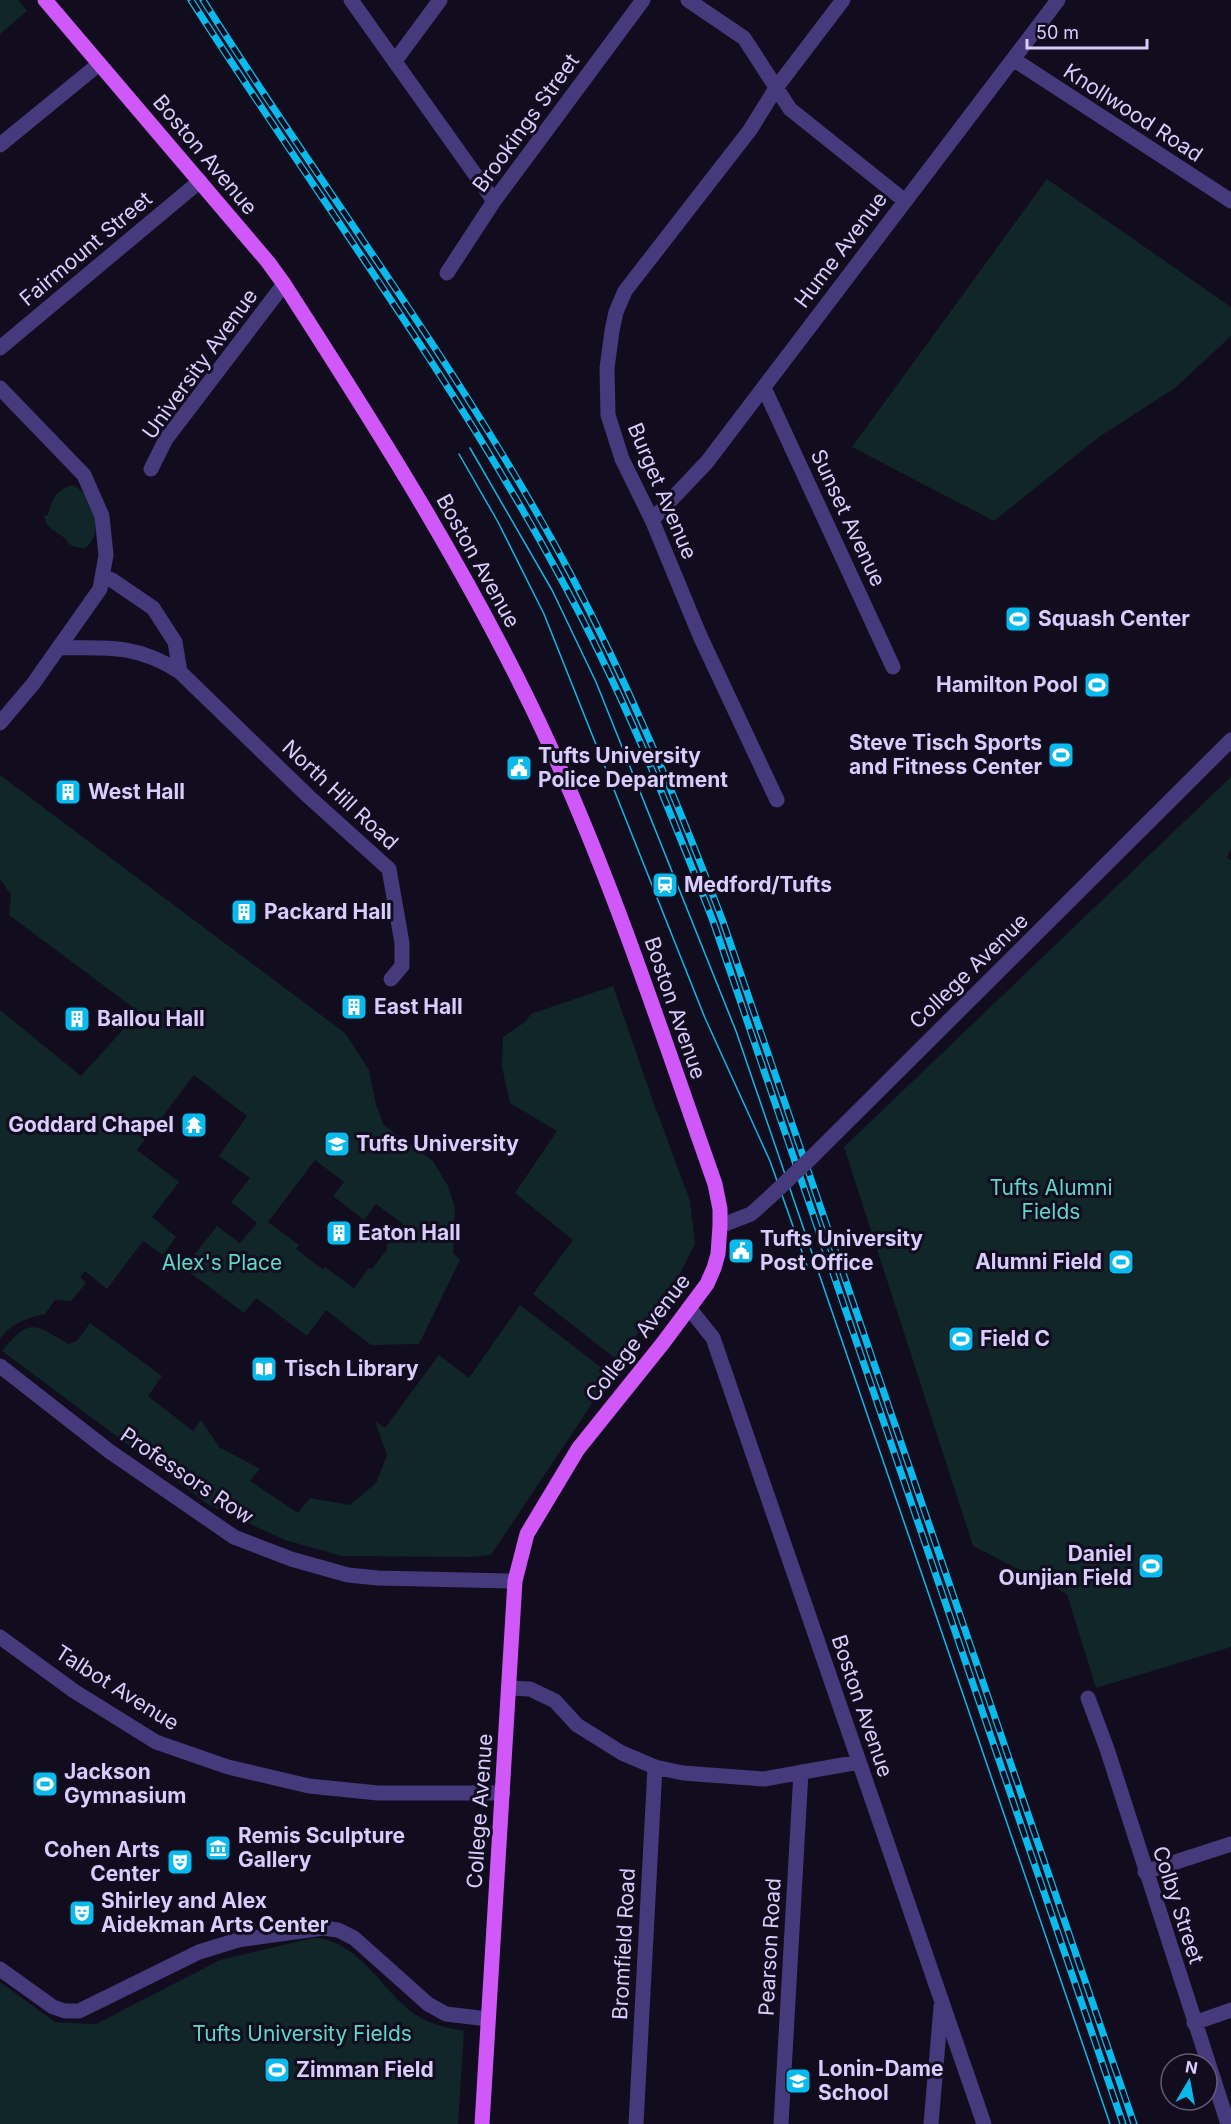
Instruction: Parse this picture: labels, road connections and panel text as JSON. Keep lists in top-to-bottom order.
{
  "streets": {
    "main road": ["Boston Avenue", "College Avenue"],
    "street": [
      "Knollwood Road",
      "Brookings Street",
      "Fairmount Street",
      "Hume Avenue",
      "University Avenue",
      "Burget Avenue",
      "Sunset Avenue",
      "North Hill Road",
      "Professors Row",
      "Talbot Avenue",
      "Colby Street",
      "Bromfield Road",
      "Pearson Road"
    ]
  },
  "crossings": [
    ["Knollwood Road", "Hume Avenue"],
    ["Boston Avenue", "Fairmount Street"],
    ["Boston Avenue", "University Avenue"],
    ["Boston Avenue", "College Avenue"],
    ["Hume Avenue", "Burget Avenue"],
    ["Hume Avenue", "Sunset Avenue"],
    ["College Avenue", "Professors Row"],
    ["College Avenue", "Talbot Avenue"]
  ],
  "parks": ["Tufts Alumni Fields", "Alex's Place", "Tufts University Fields"],
  "places": {
    "sports": [
      "Squash Center",
      "Hamilton Pool",
      "Steve Tisch Sports and Fitness Center",
      "Alumni Field",
      "Field C",
      "Daniel Ounjian Field",
      "Jackson Gymnasium",
      "Zimman Field"
    ],
    "public building": ["Tufts University Police Department", "Tufts University Post Office"],
    "building": [
      "West Hall",
      "Packard Hall",
      "East Hall",
      "Ballou Hall",
      "Eaton Hall"
    ],
    "station": ["Medford/Tufts"],
    "temple": ["Goddard Chapel"],
    "school or university": ["Tufts University", "Lonin-Dame School"],
    "library": ["Tisch Library"],
    "museum": ["Remis Sculpture Gallery"],
    "theatre": ["Cohen Arts Center", "Shirley and Alex Aidekman Arts Center"]
  },
  "scale_bar": "50 m",
  "north": "top"
}
